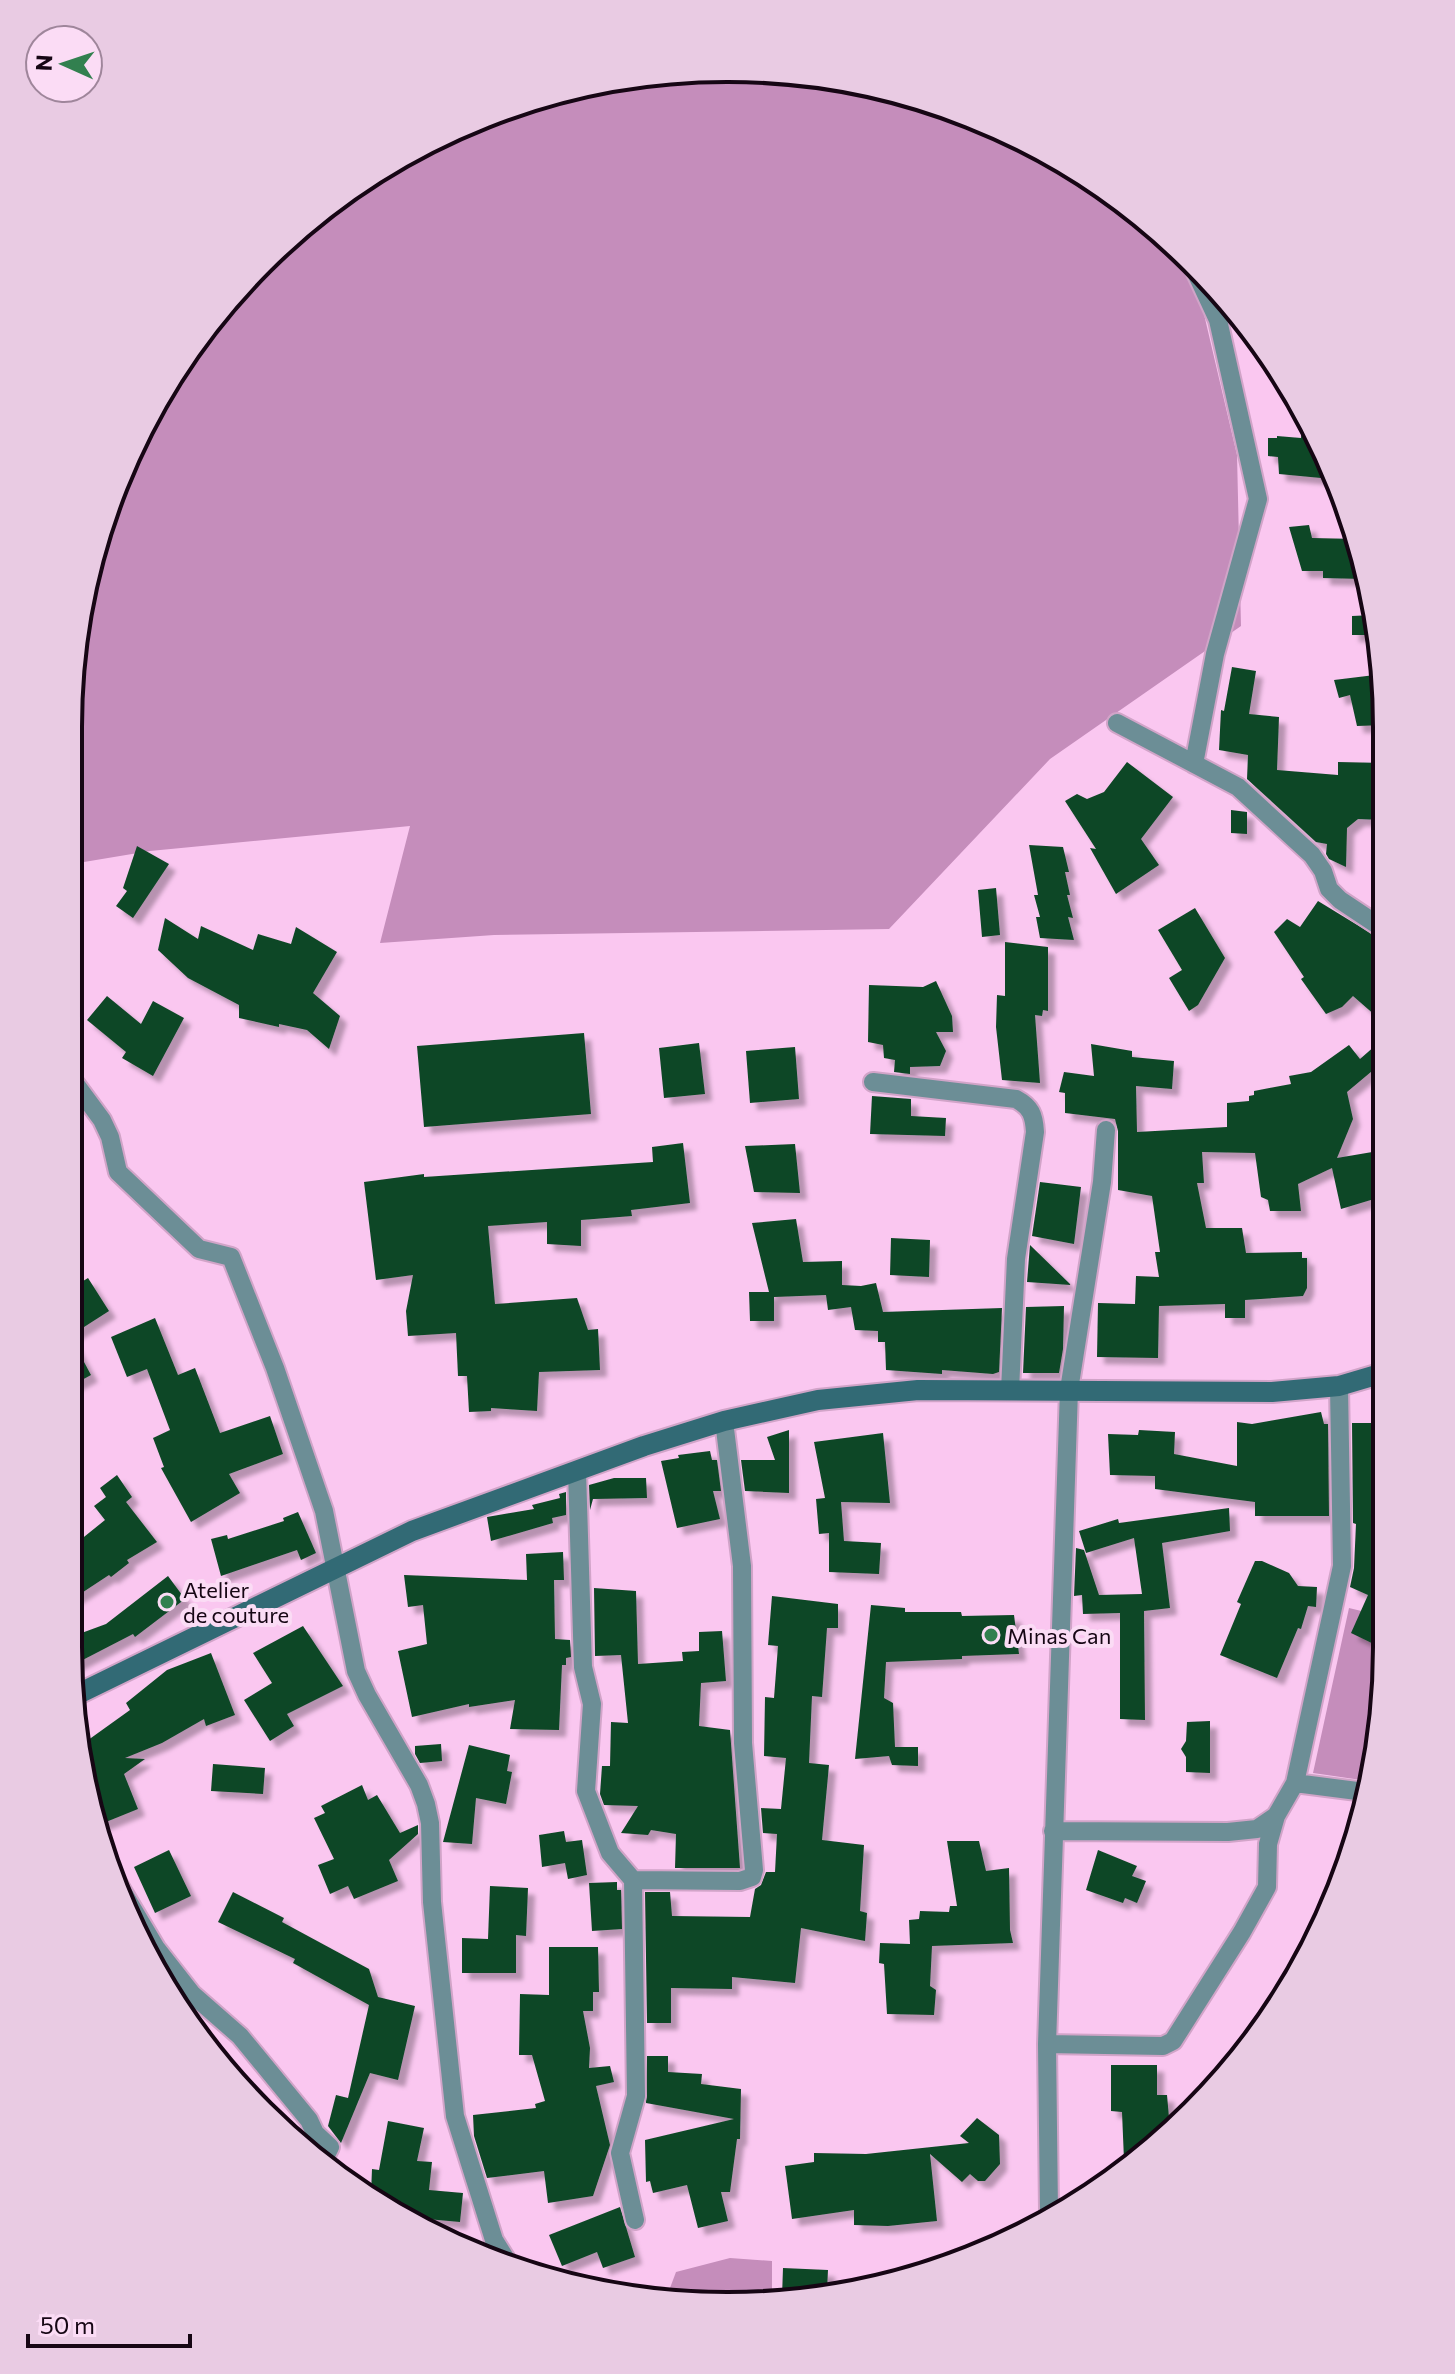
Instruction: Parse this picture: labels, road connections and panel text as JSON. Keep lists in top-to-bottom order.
{
  "places": ["Atelier de couture", "Minas Can"],
  "scale_bar": "50 m",
  "north": "left"
}
